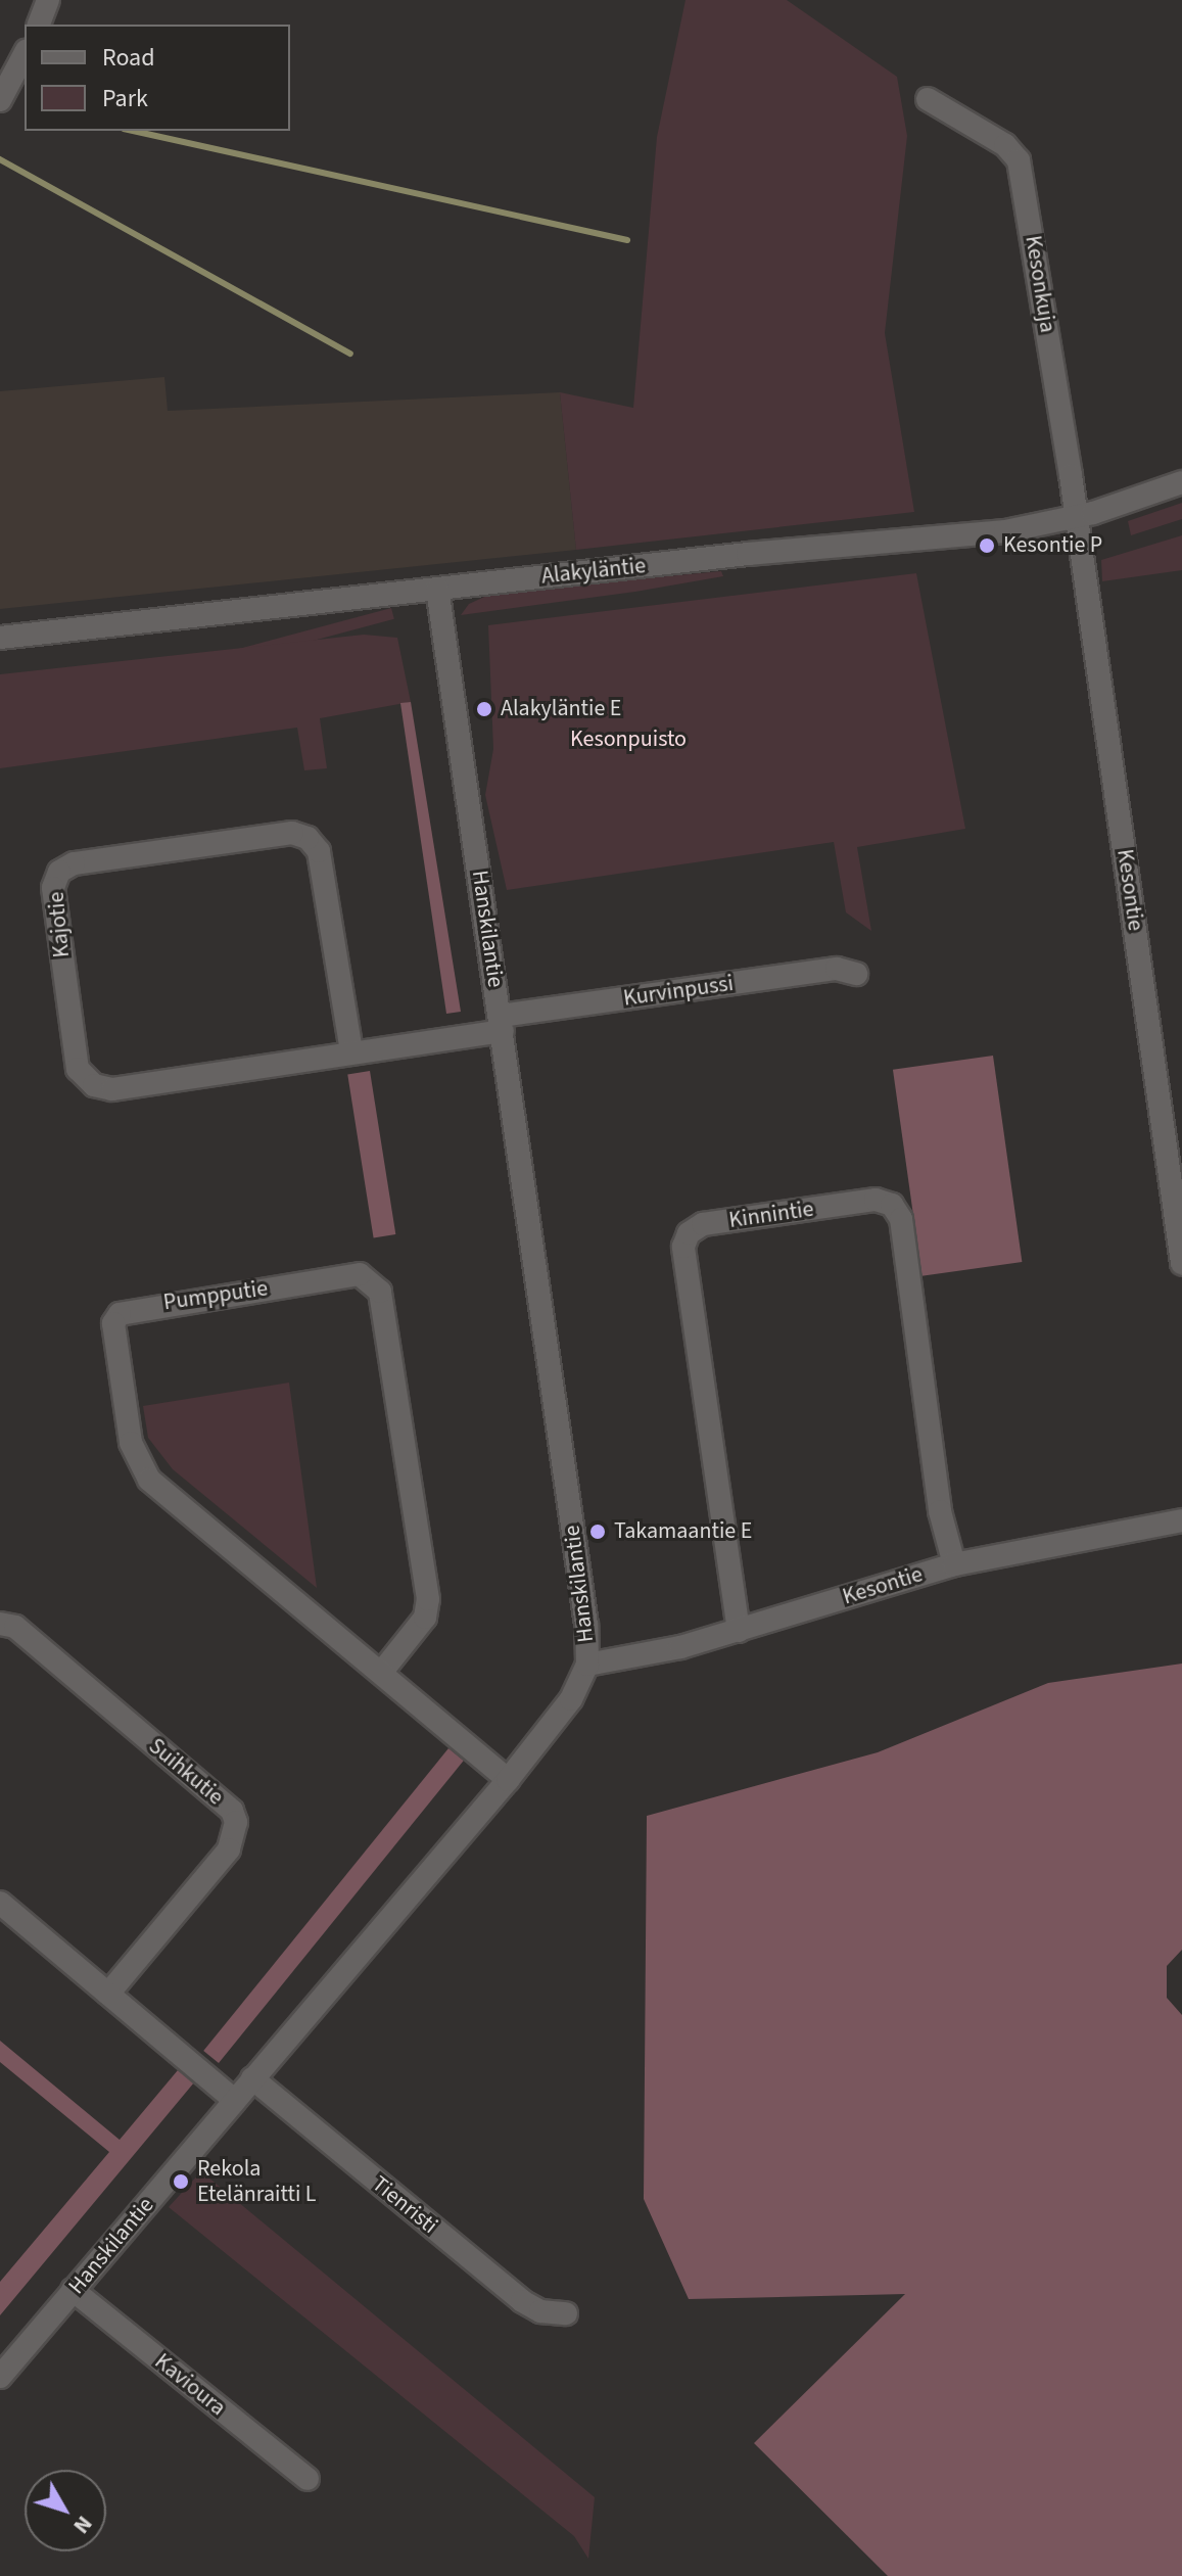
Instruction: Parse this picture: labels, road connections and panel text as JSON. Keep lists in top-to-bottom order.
{
  "streets": {
    "street": [
      "Kesonkuja",
      "Alakyläntie",
      "Kesontie",
      "Kajotie",
      "Hanskilantie",
      "Kurvinpussi",
      "Kinnintie",
      "Pumpputie",
      "Suihkutie",
      "Tienristi",
      "Kavioura"
    ]
  },
  "crossings": [
    ["Kesonkuja", "Alakyläntie"],
    ["Kesonkuja", "Kesontie"],
    ["Alakyläntie", "Kesontie"],
    ["Alakyläntie", "Hanskilantie"],
    ["Kesontie", "Hanskilantie"],
    ["Kesontie", "Kinnintie"],
    ["Kajotie", "Hanskilantie"],
    ["Kajotie", "Kurvinpussi"],
    ["Hanskilantie", "Kurvinpussi"],
    ["Hanskilantie", "Pumpputie"],
    ["Hanskilantie", "Tienristi"],
    ["Hanskilantie", "Kavioura"]
  ],
  "parks": ["Kesonpuisto"],
  "places": [
    "Kesontie P",
    "Alakyläntie E",
    "Takamaantie E",
    "Rekola Etelänraitti L"
  ],
  "legend": ["Road", "Park"],
  "north": "bottom right"
}
